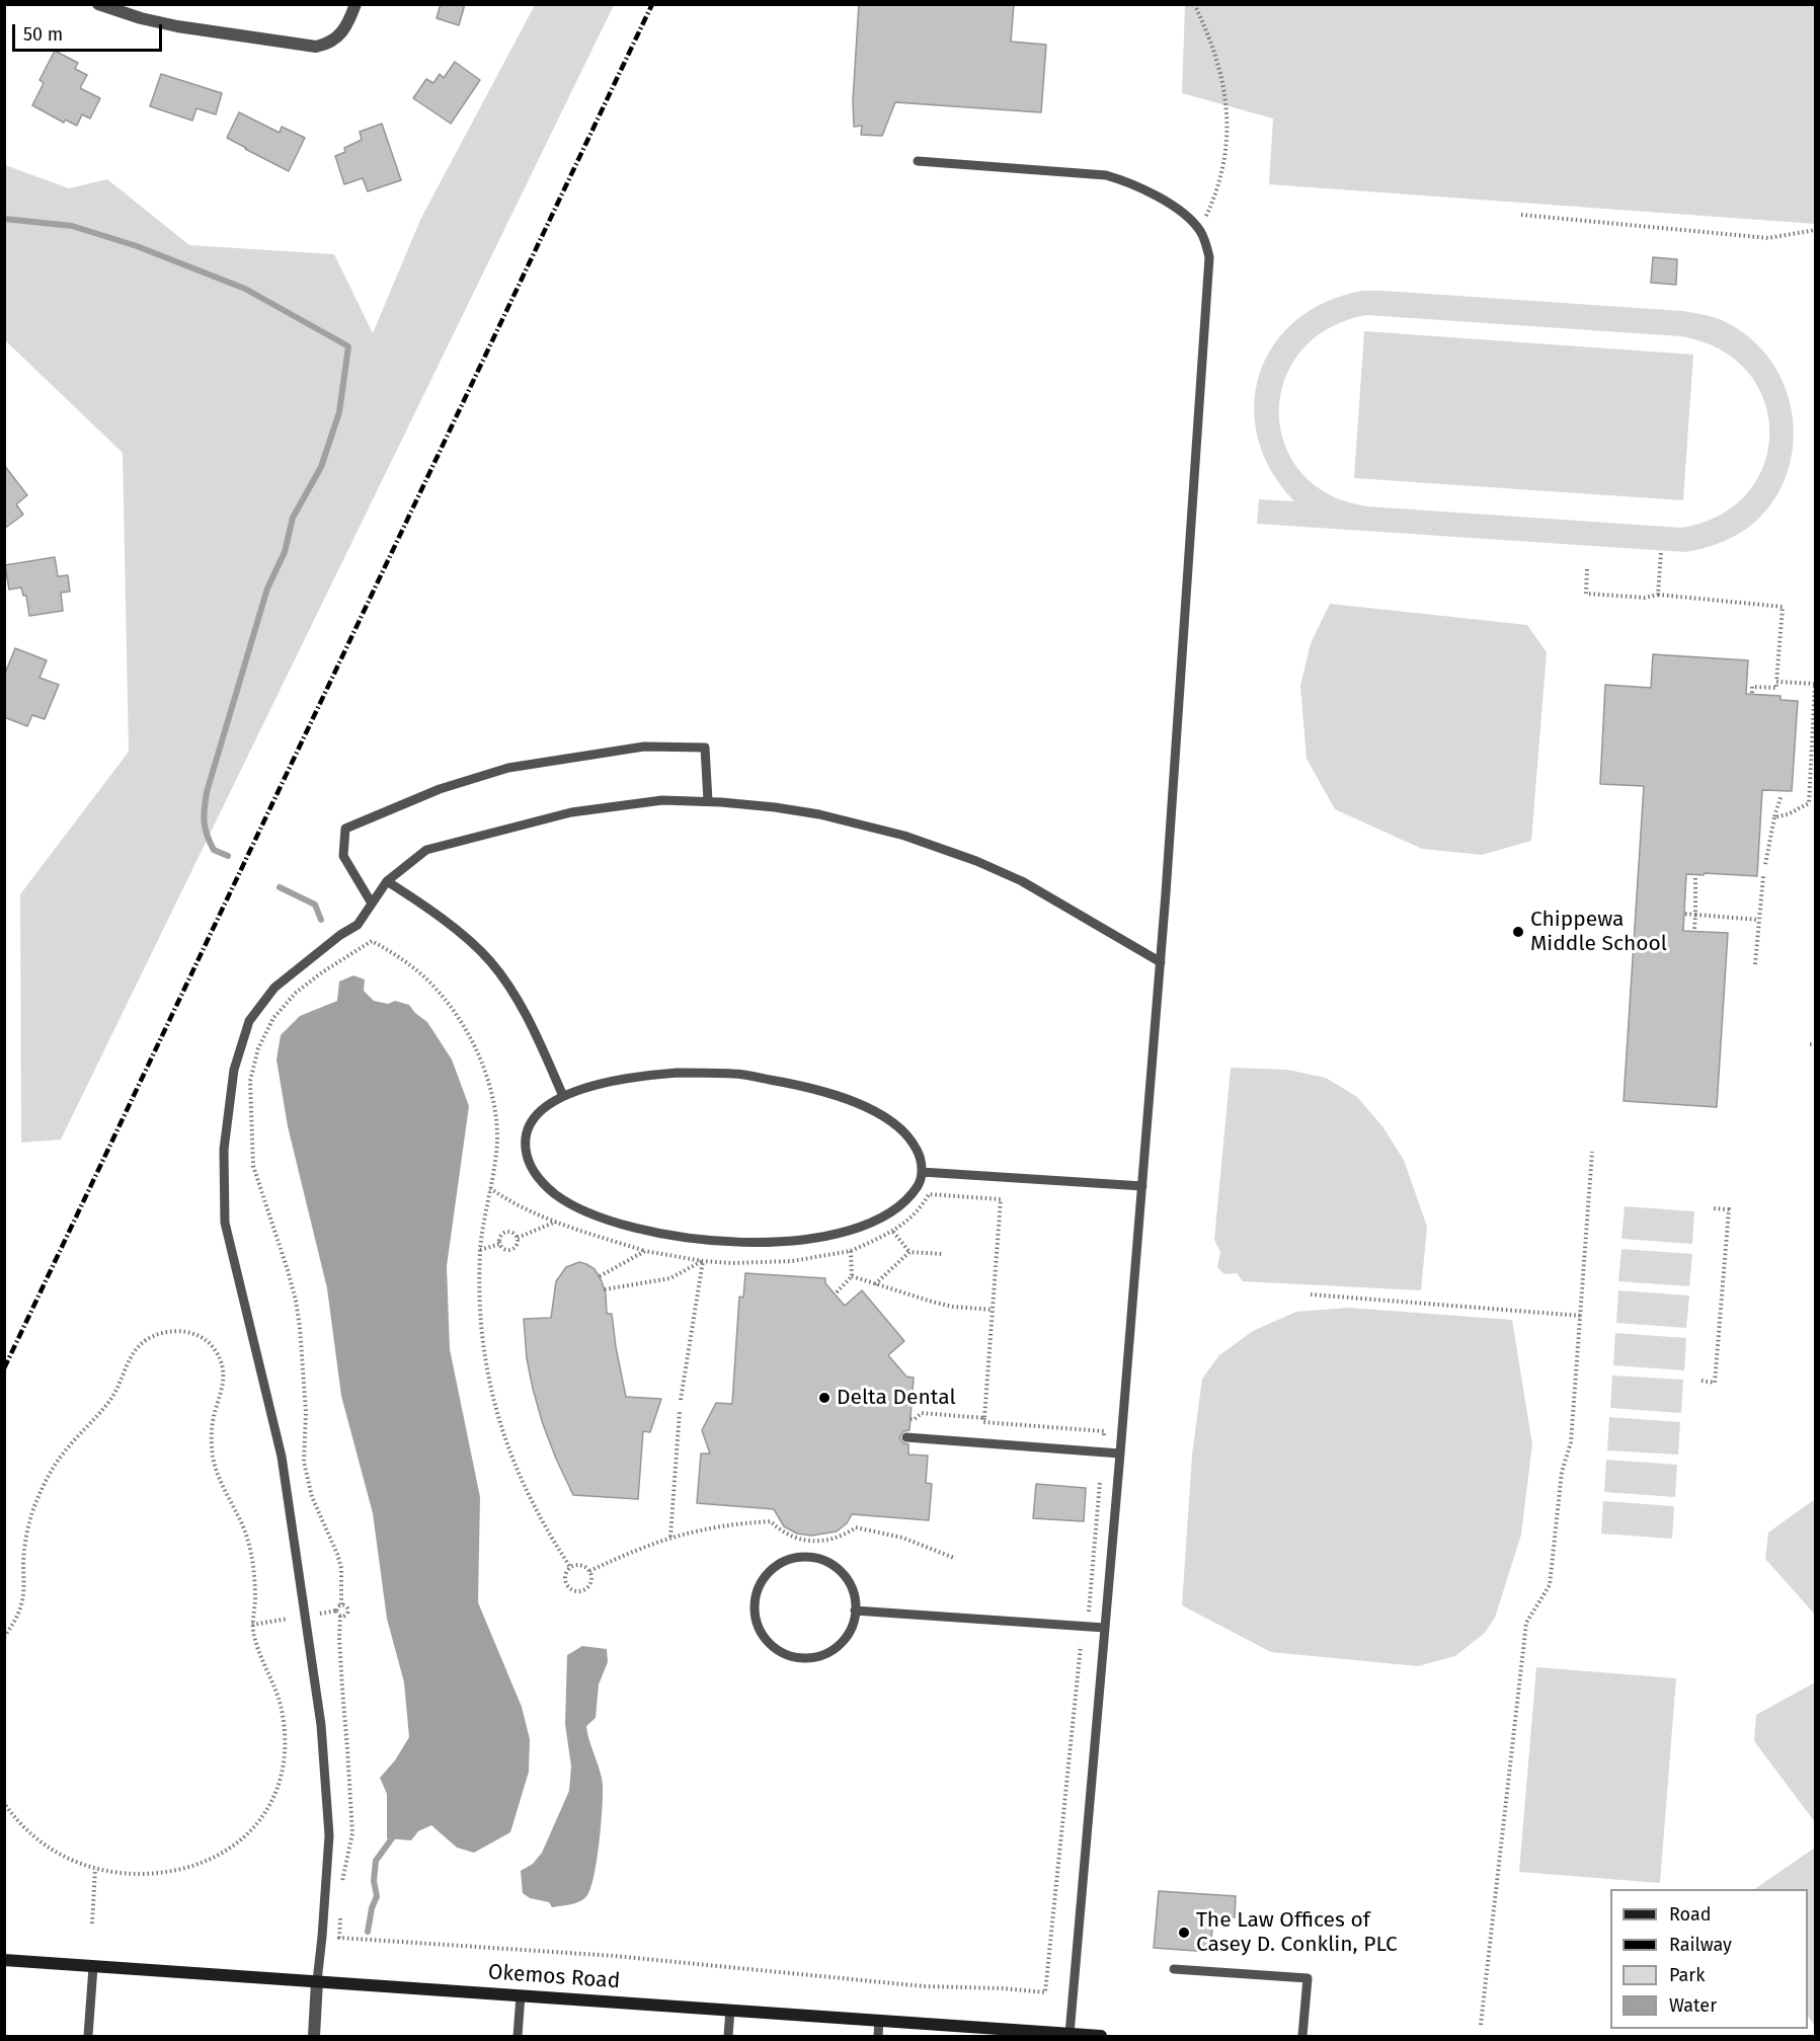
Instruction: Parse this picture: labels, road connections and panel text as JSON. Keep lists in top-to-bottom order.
{
  "streets": {
    "main road": ["Okemos Road"]
  },
  "places": ["Chippewa Middle School", "Delta Dental", "The Law Offices of Casey D. Conklin, PLC"],
  "legend": [
    "Road",
    "Railway",
    "Park",
    "Water"
  ],
  "scale_bar": "50 m"
}
